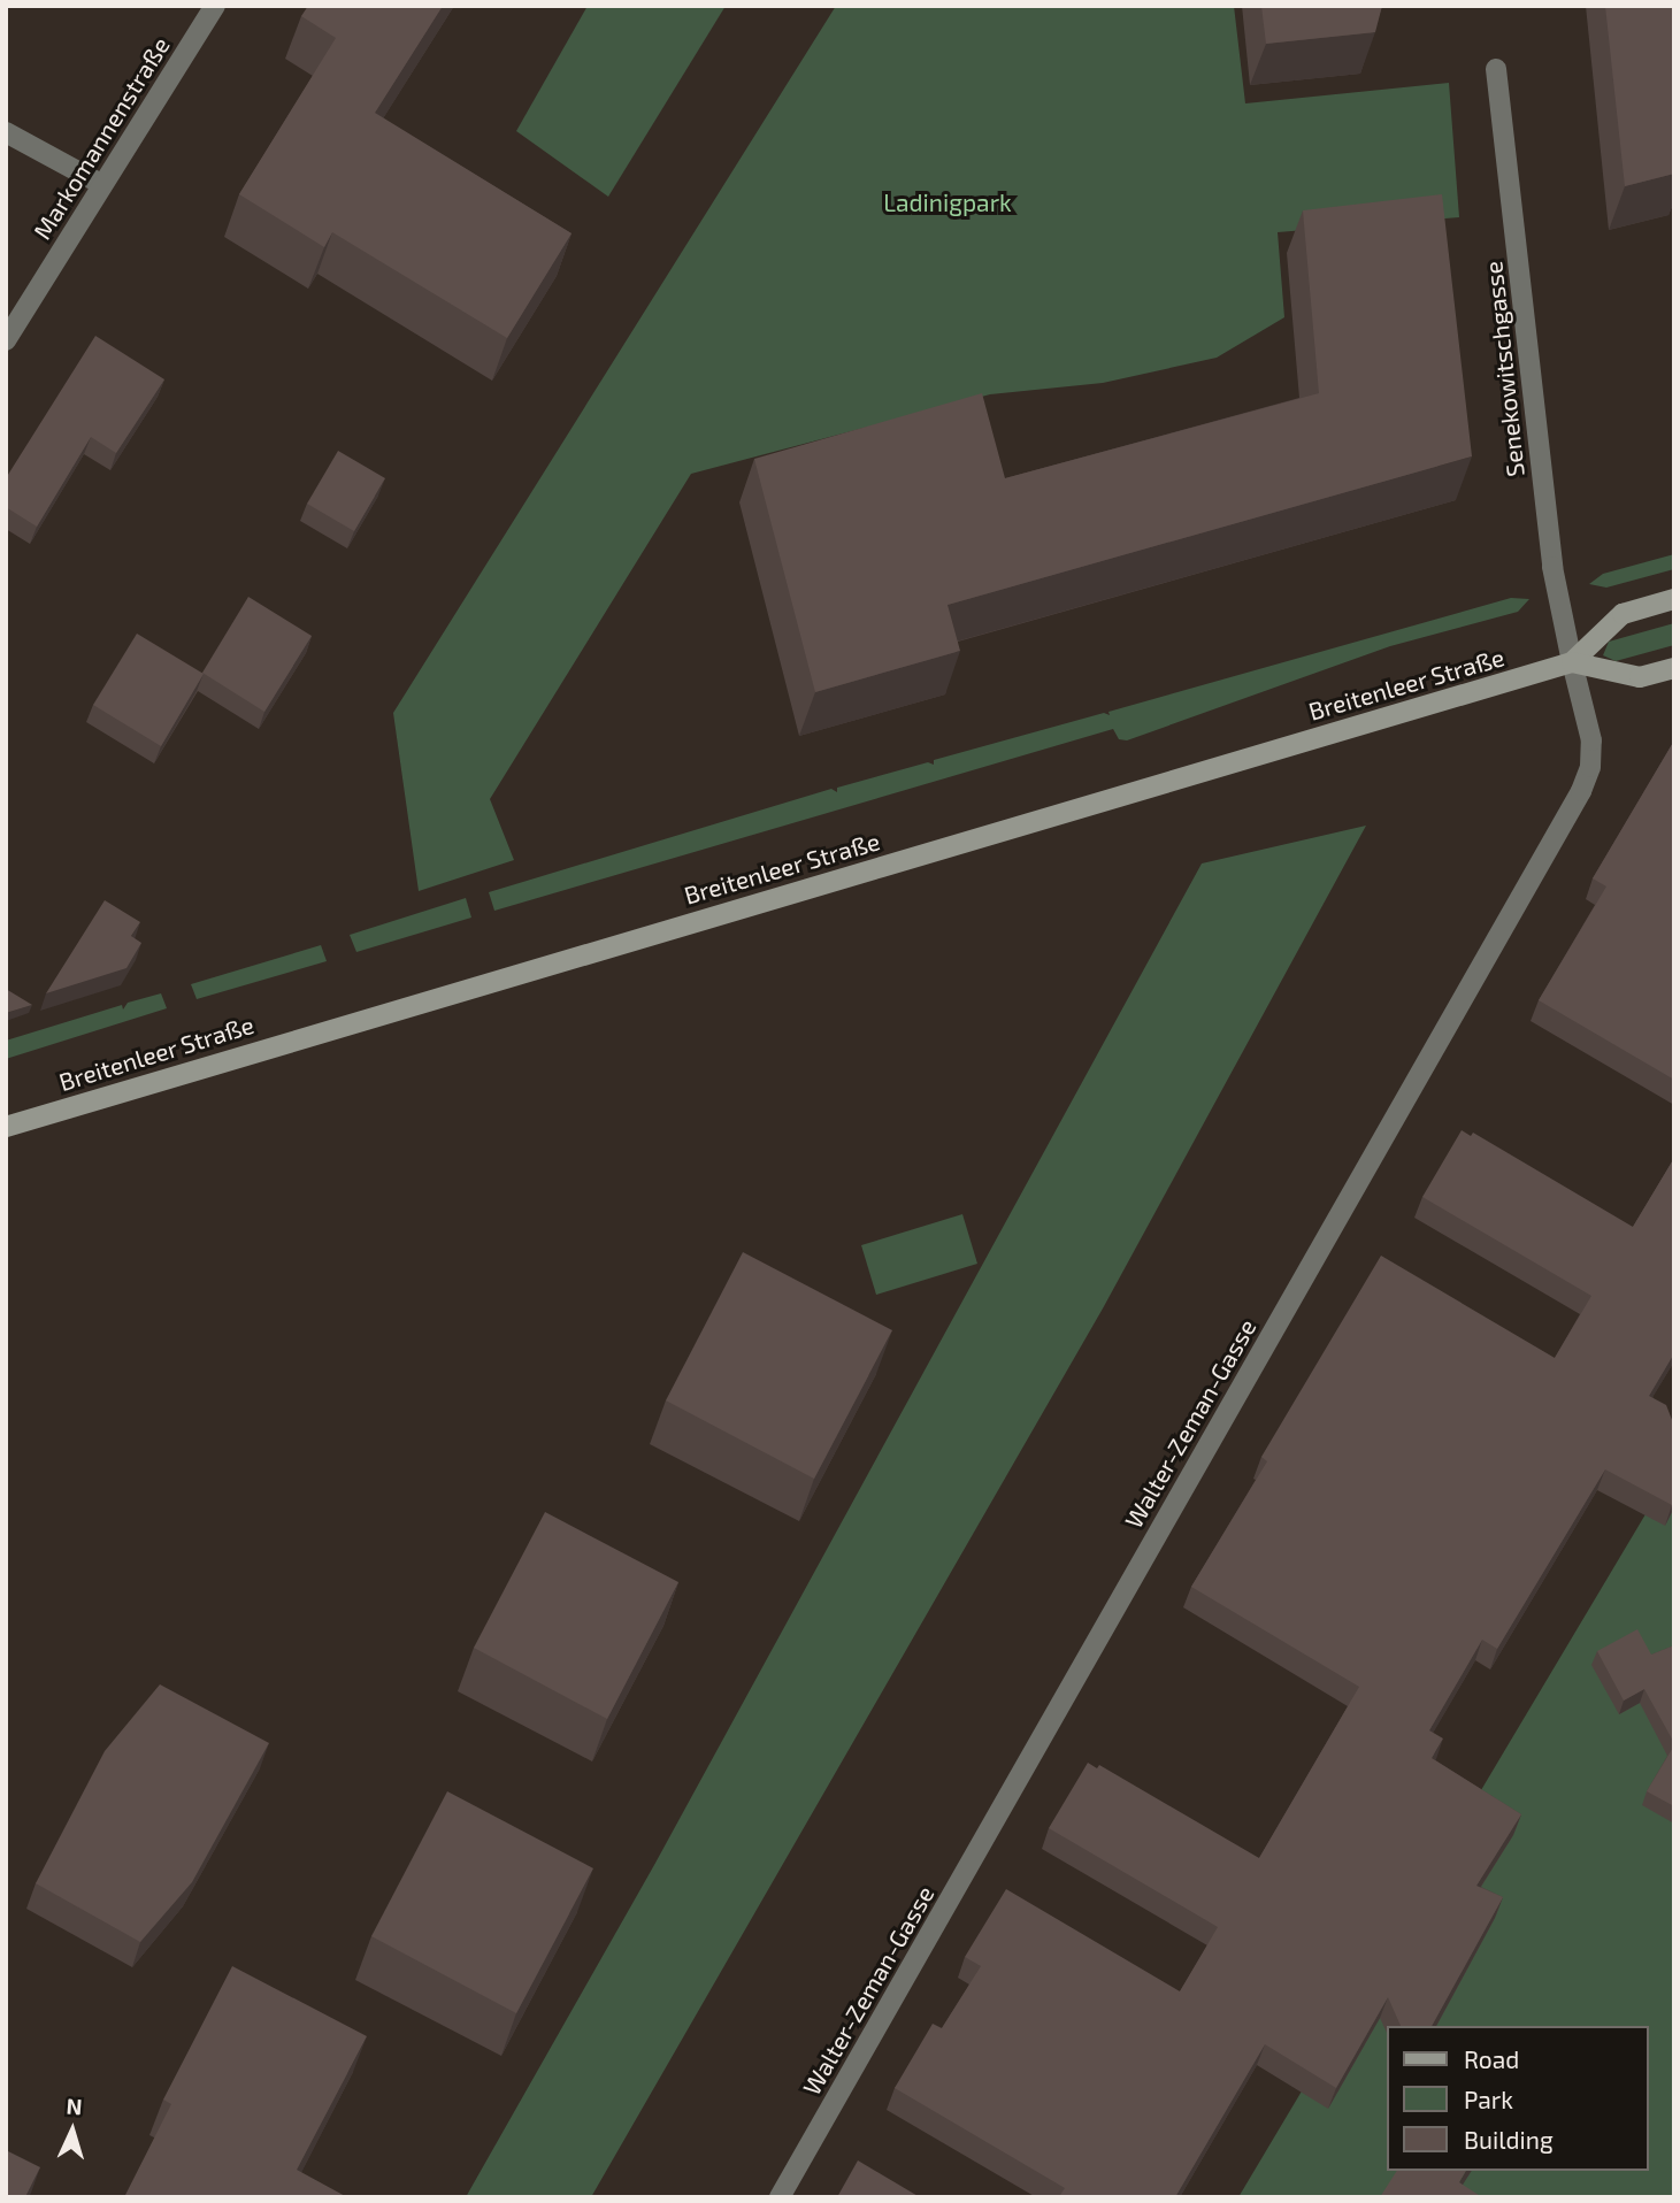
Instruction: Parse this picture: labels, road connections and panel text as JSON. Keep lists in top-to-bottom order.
{
  "streets": {
    "main road": ["Breitenleer Straße"],
    "street": ["Markomannenstraße", "Senekowitschgasse", "Walter-Zeman-Gasse"]
  },
  "crossings": [
    ["Senekowitschgasse", "Breitenleer Straße"],
    ["Senekowitschgasse", "Walter-Zeman-Gasse"],
    ["Breitenleer Straße", "Walter-Zeman-Gasse"]
  ],
  "parks": ["Ladinigpark"],
  "legend": ["Road", "Park", "Building"],
  "north": "top"
}
